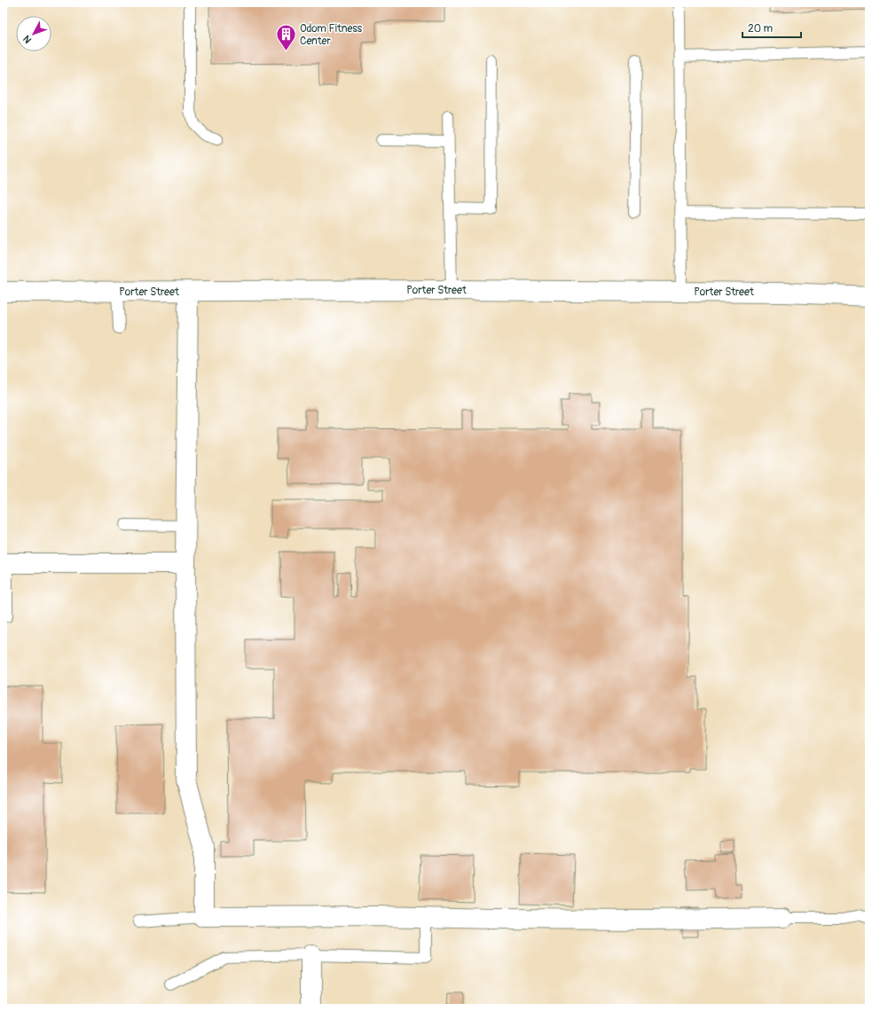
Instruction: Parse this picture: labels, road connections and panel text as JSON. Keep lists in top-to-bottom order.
{
  "streets": {
    "street": ["Porter Street"]
  },
  "places": {
    "building": ["Odom Fitness Center"]
  },
  "scale_bar": "20 m",
  "north": "bottom left"
}
